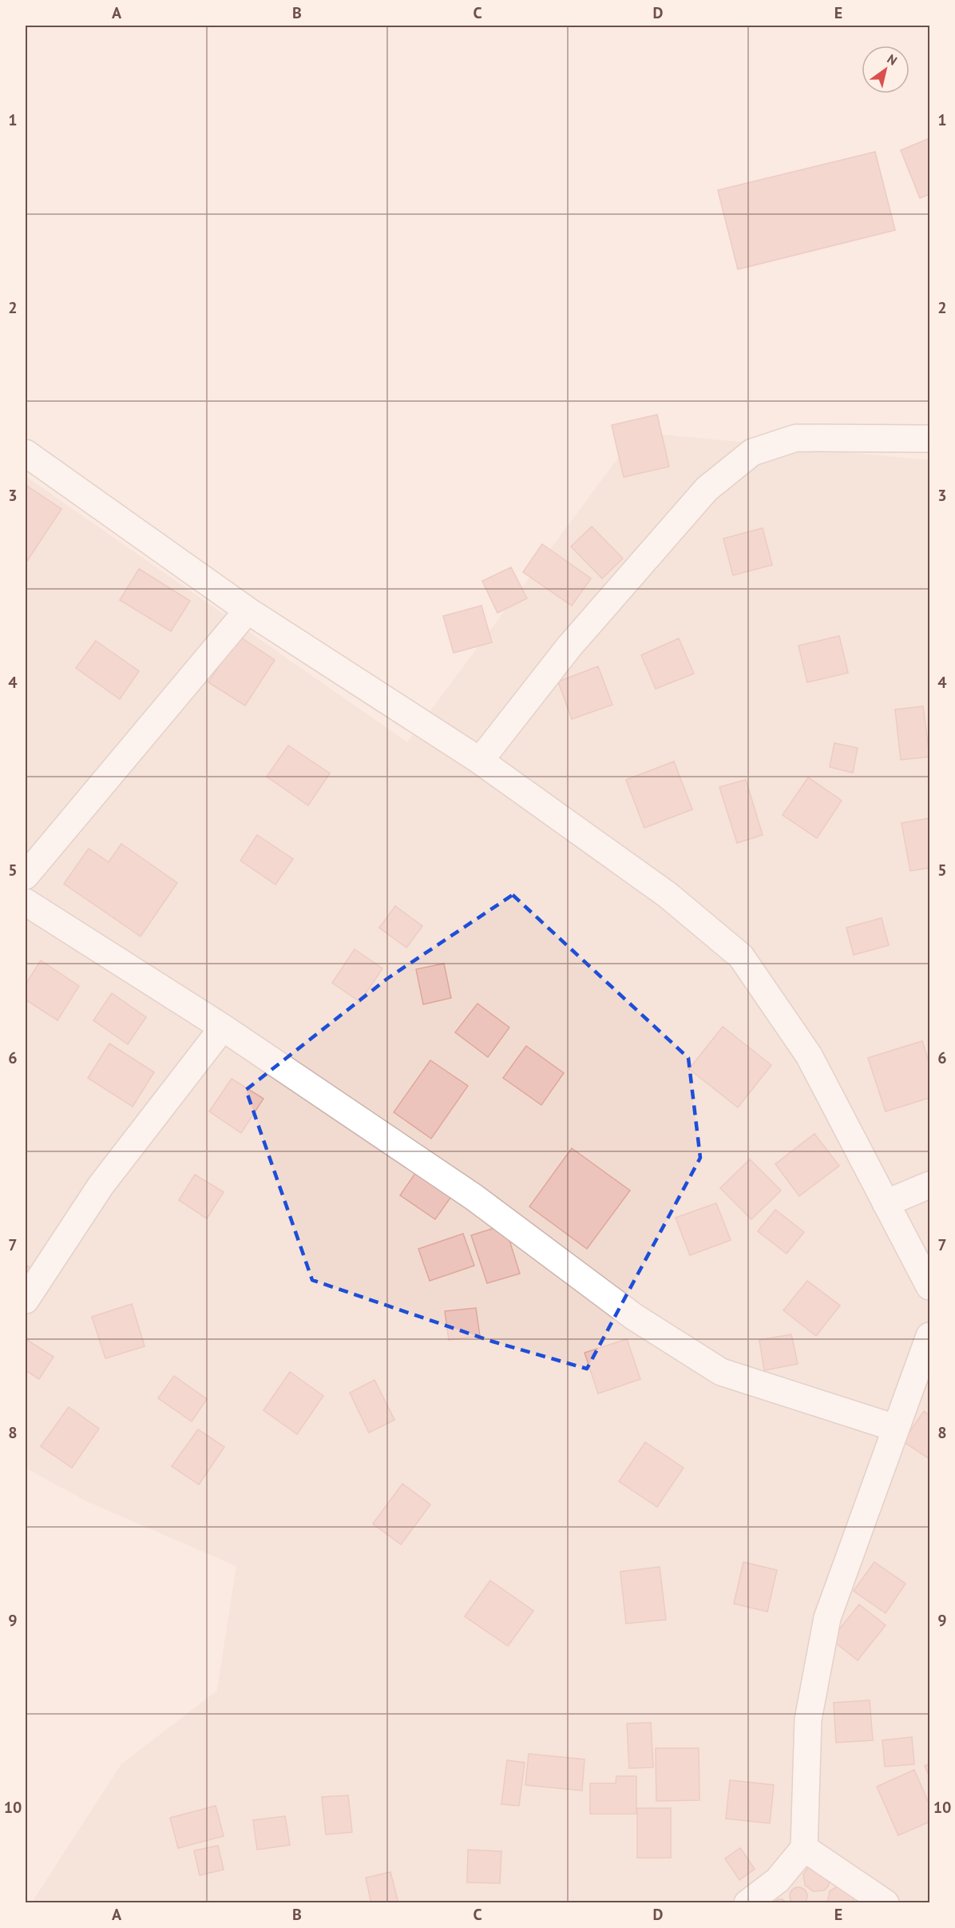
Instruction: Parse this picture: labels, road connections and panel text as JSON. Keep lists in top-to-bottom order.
{
  "north": "top right",
  "grid": {
    "columns": [
      "A",
      "B",
      "C",
      "D",
      "E"
    ],
    "rows": [
      "1",
      "2",
      "3",
      "4",
      "5",
      "6",
      "7",
      "8",
      "9",
      "10"
    ]
  }
}
